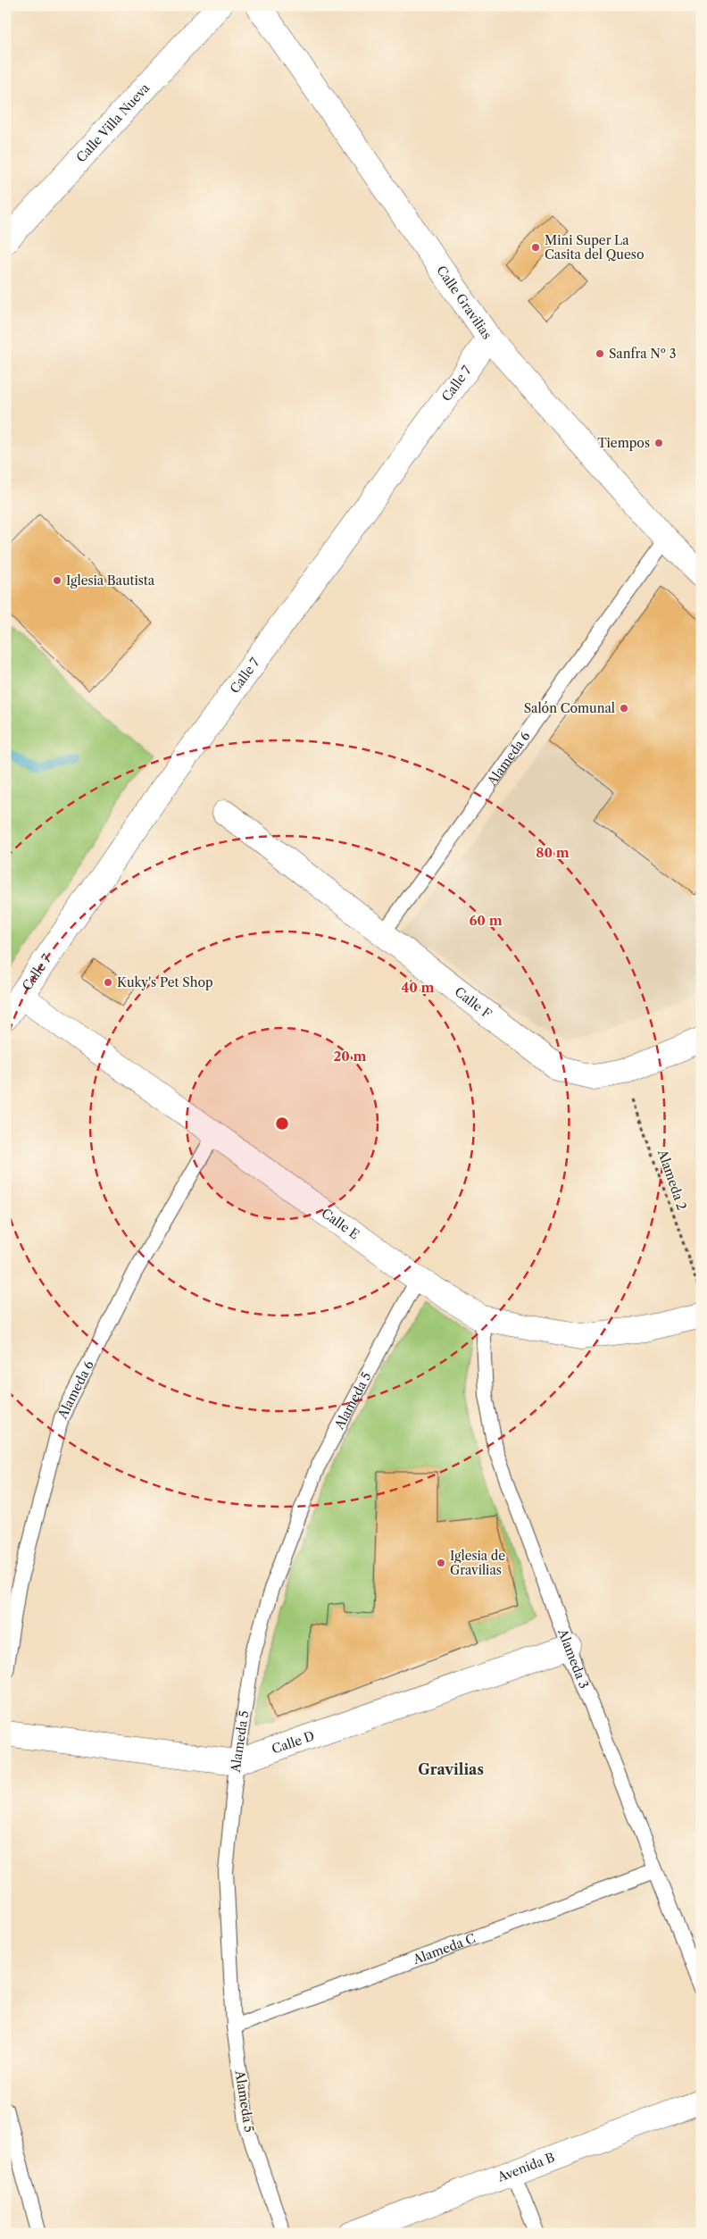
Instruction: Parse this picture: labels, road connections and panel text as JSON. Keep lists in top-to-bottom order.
{
  "streets": {
    "street": [
      "Calle Villa Nueva",
      "Calle Gravilias",
      "Calle 7",
      "Calle F",
      "Calle E",
      "Calle D",
      "Avenida B"
    ],
    "lane": [
      "Alameda 6",
      "Alameda 5",
      "Alameda 3",
      "Alameda C"
    ],
    "path": ["Alameda 2"]
  },
  "crossings": [
    ["Calle Gravilias", "Calle 7"],
    ["Calle Gravilias", "Alameda 6"],
    ["Calle 7", "Calle E"],
    ["Alameda 6", "Calle F"],
    ["Alameda 6", "Calle E"],
    ["Calle F", "Alameda 2"],
    ["Calle E", "Alameda 5"],
    ["Calle E", "Alameda 3"],
    ["Alameda 5", "Calle D"],
    ["Alameda 5", "Alameda C"],
    ["Alameda 3", "Calle D"],
    ["Alameda 3", "Alameda C"]
  ],
  "districts": ["Gravilias"],
  "places": [
    "Mini Super La Casita del Queso",
    "Sanfra Nº 3",
    "Tiempos",
    "Iglesia Bautista",
    "Salón Comunal",
    "Kuky's Pet Shop",
    "Iglesia de Gravilias"
  ],
  "rings": [
    "80 m",
    "60 m",
    "40 m",
    "20 m"
  ]
}
